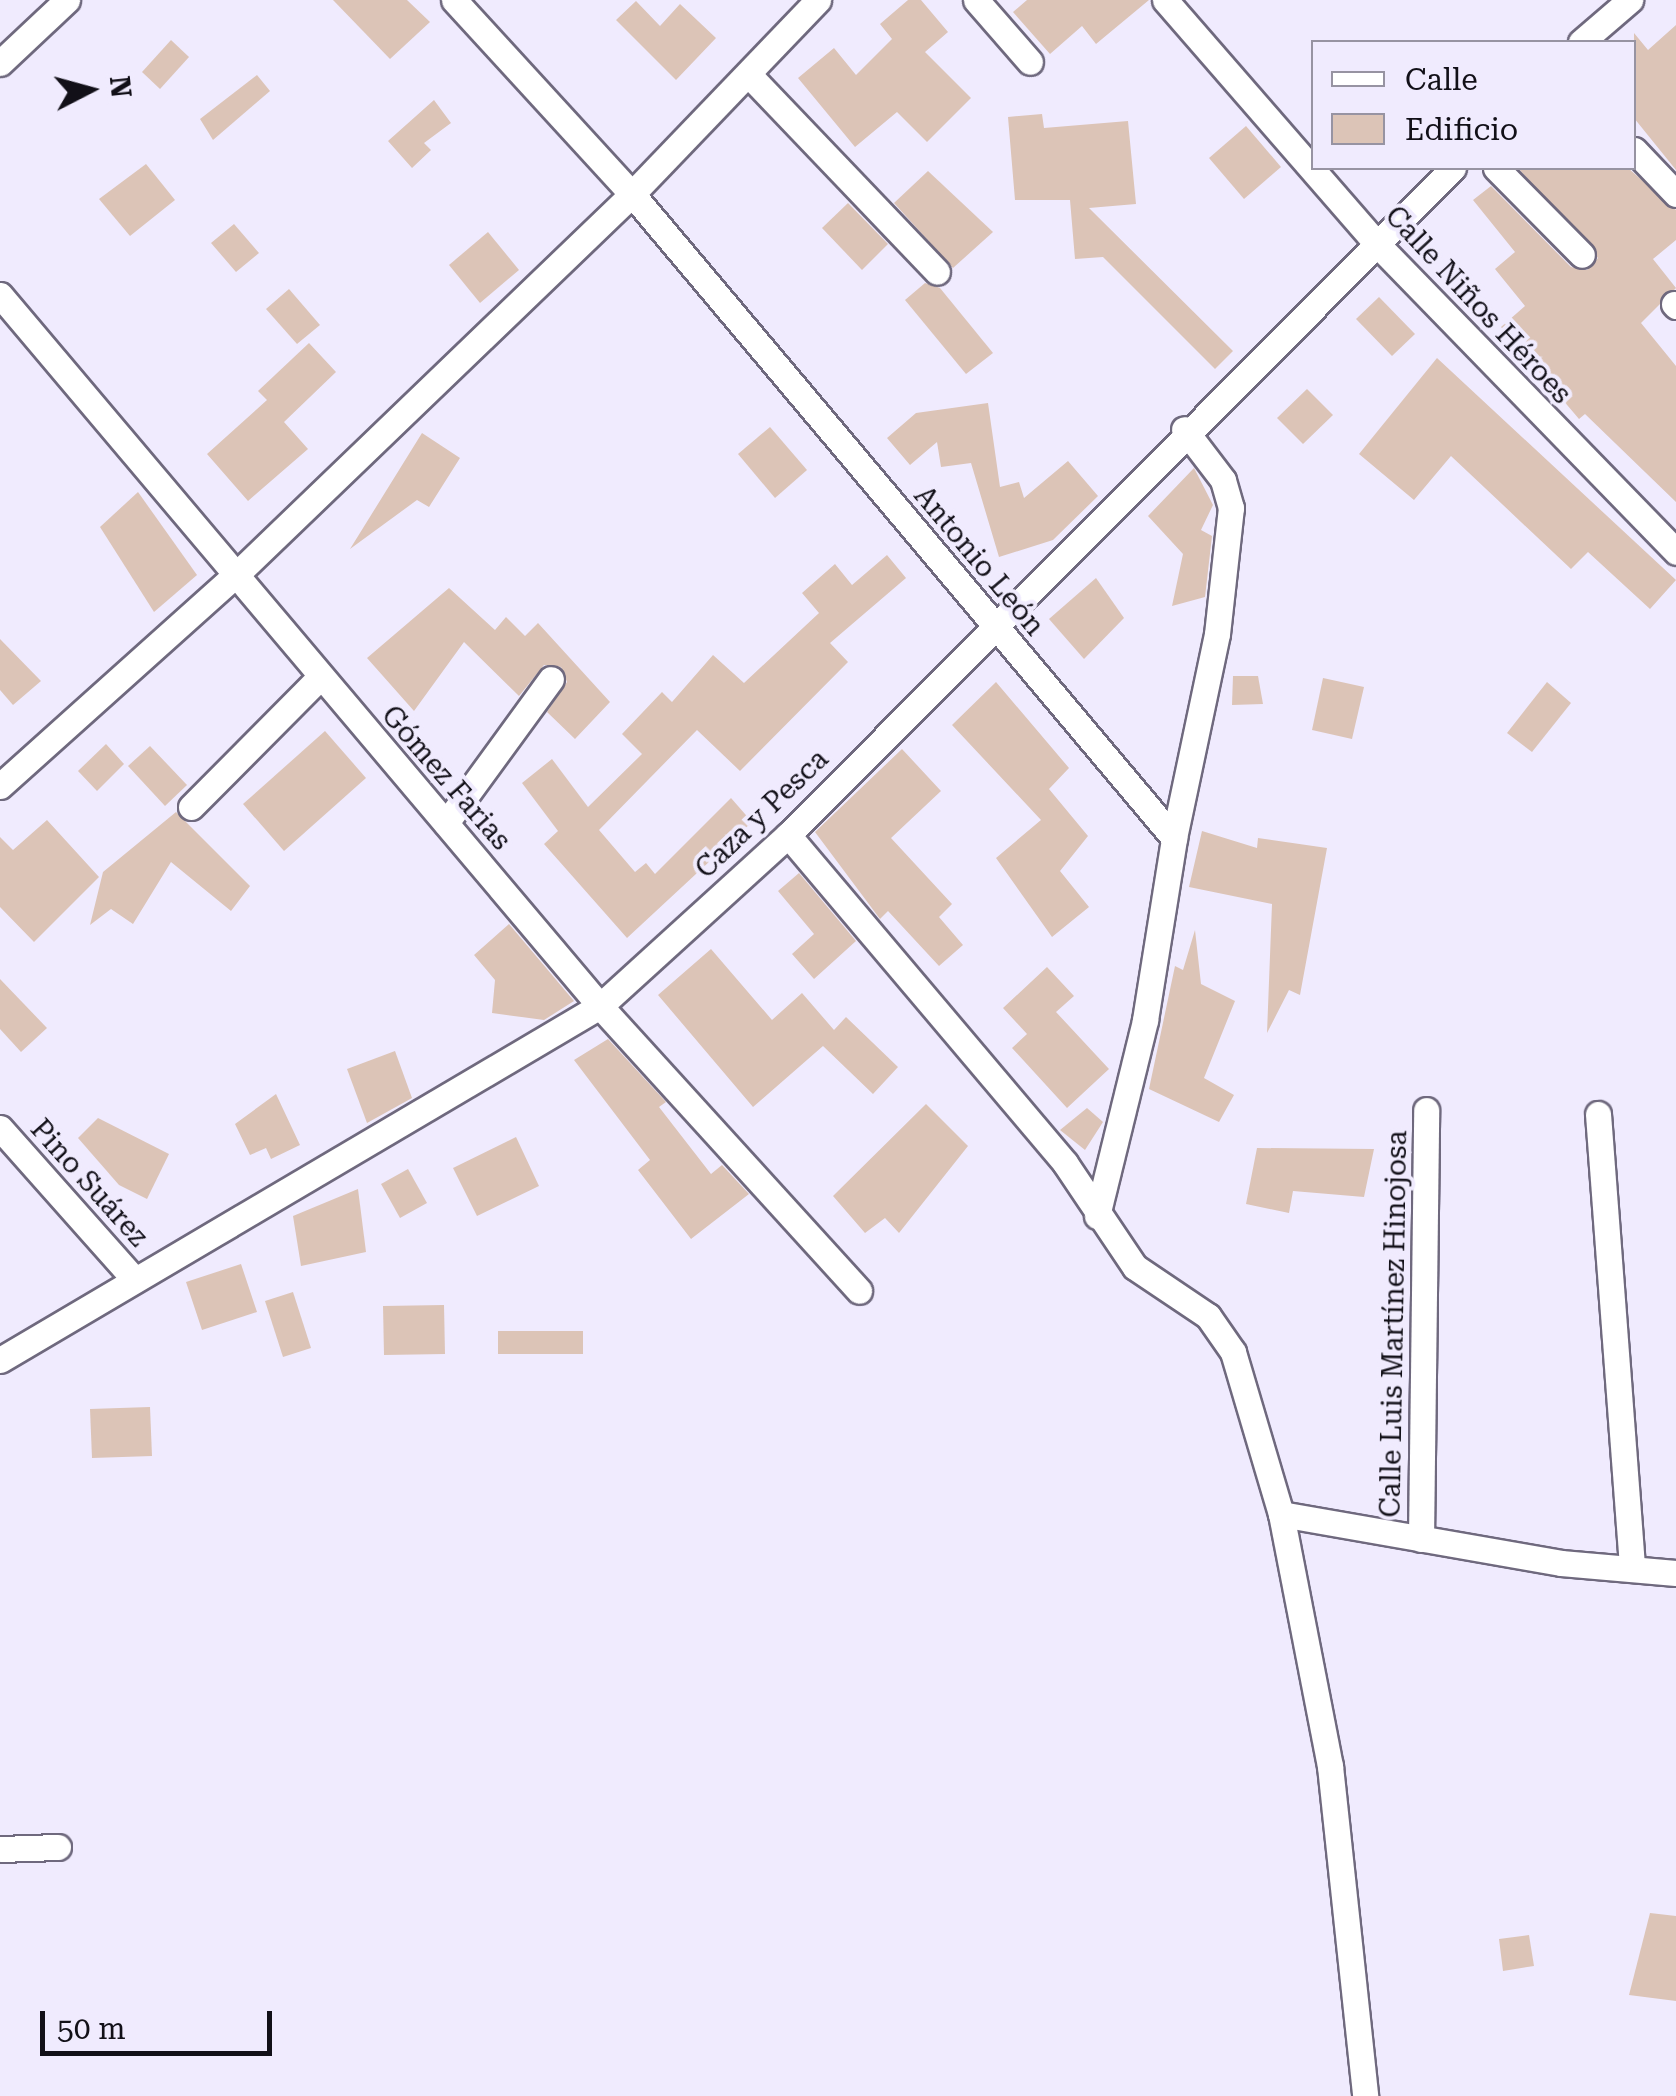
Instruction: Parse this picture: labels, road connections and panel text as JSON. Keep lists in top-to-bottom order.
{
  "streets": {
    "street": [
      "Calle Niños Héroes",
      "Antonio León",
      "Gómez Farias",
      "Caza y Pesca",
      "Pino Suárez",
      "Calle Luis Martínez Hinojosa"
    ]
  },
  "crossings": [
    ["Calle Niños Héroes", "Caza y Pesca"],
    ["Antonio León", "Caza y Pesca"],
    ["Gómez Farias", "Caza y Pesca"],
    ["Caza y Pesca", "Pino Suárez"]
  ],
  "legend": ["Calle", "Edificio"],
  "scale_bar": "50 m",
  "north": "right"
}
